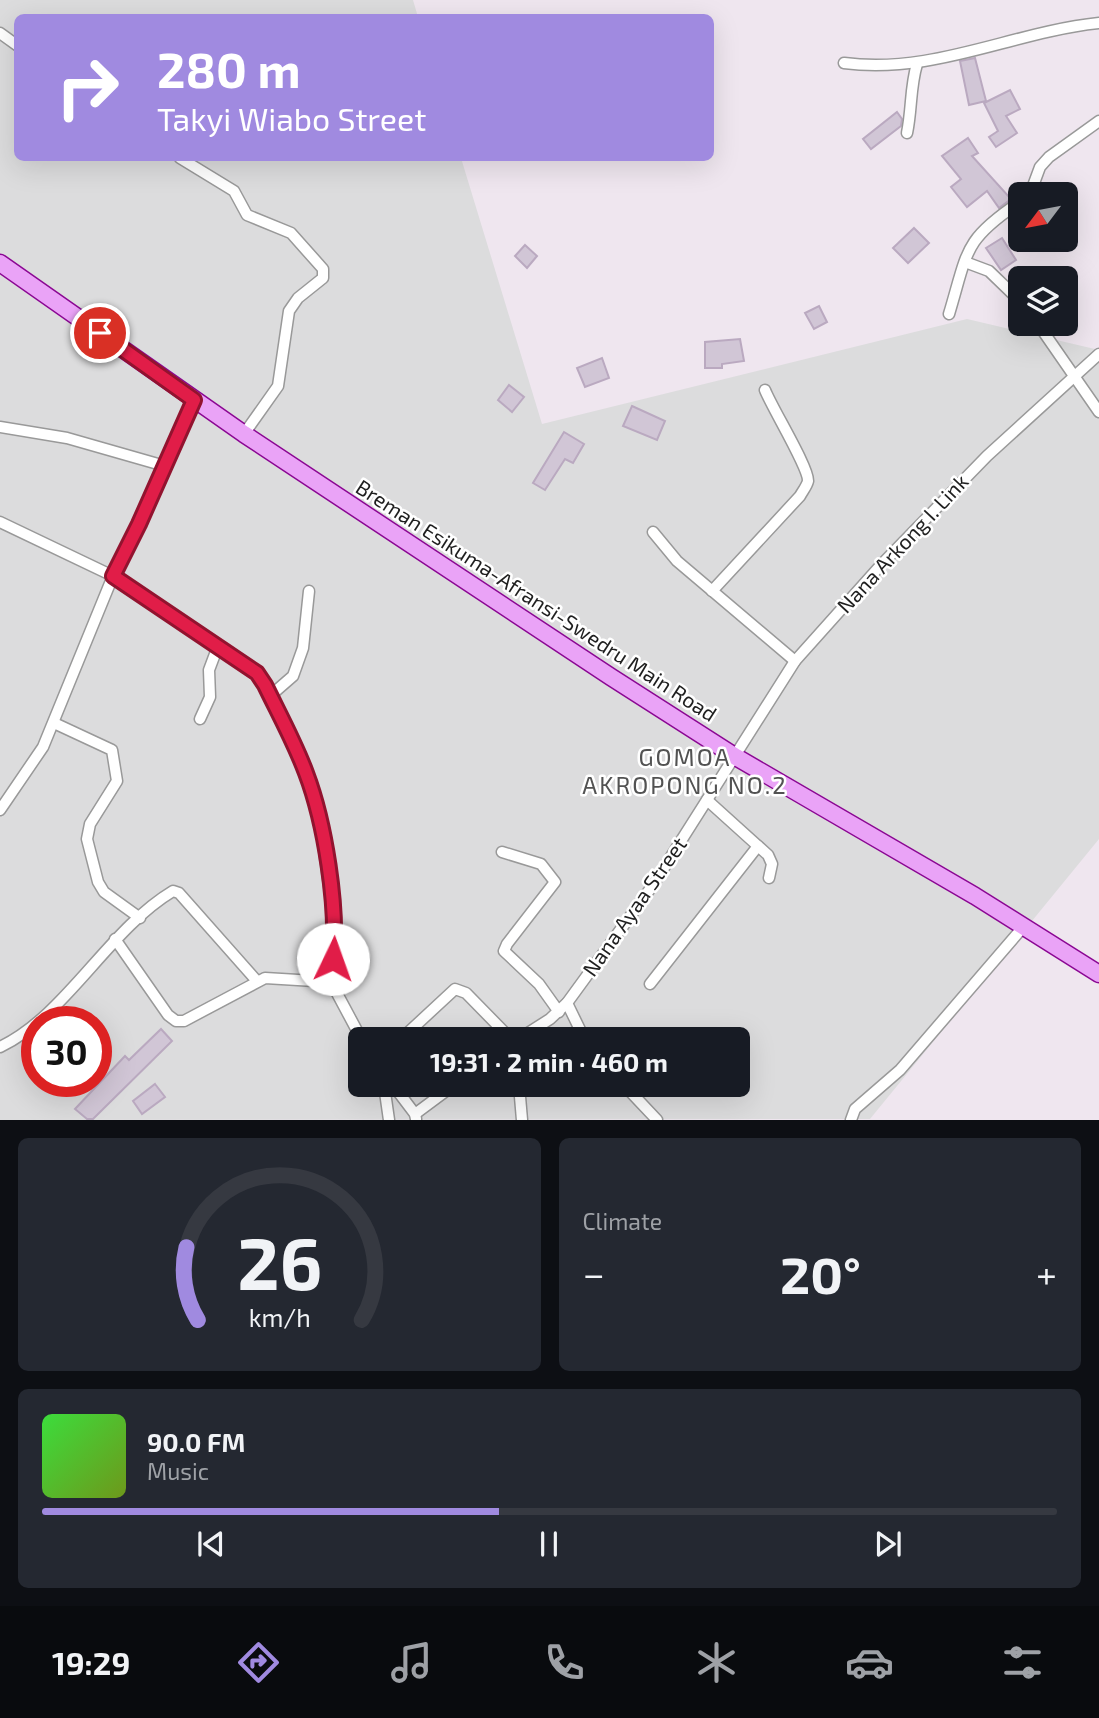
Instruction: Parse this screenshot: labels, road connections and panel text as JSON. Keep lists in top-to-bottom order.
{
  "streets": {
    "main road": ["Breman Esikuma-Afransi-Swedru Main Road"],
    "street": ["Nana Arkong I. Link", "Nana Ayaa Street"]
  },
  "crossings": [
    ["Nana Arkong I. Link", "Breman Esikuma-Afransi-Swedru Main Road"],
    ["Nana Arkong I. Link", "Nana Ayaa Street"],
    ["Breman Esikuma-Afransi-Swedru Main Road", "Nana Ayaa Street"]
  ],
  "districts": ["GOMOA AKROPONG NO.2"],
  "north": "bottom left",
  "page": {
    "turn": ["280 m", "Takyi Wiabo Street"],
    "limit": "30",
    "trip": "19:31 · 2 min · 460 m",
    "tile": "Climate",
    "heat": ["−", "20°", "+"],
    "song": ["90.0 FM", "Music"],
    "tabs": "19:29",
    "gauge": ["26", "km/h"]
  }
}
